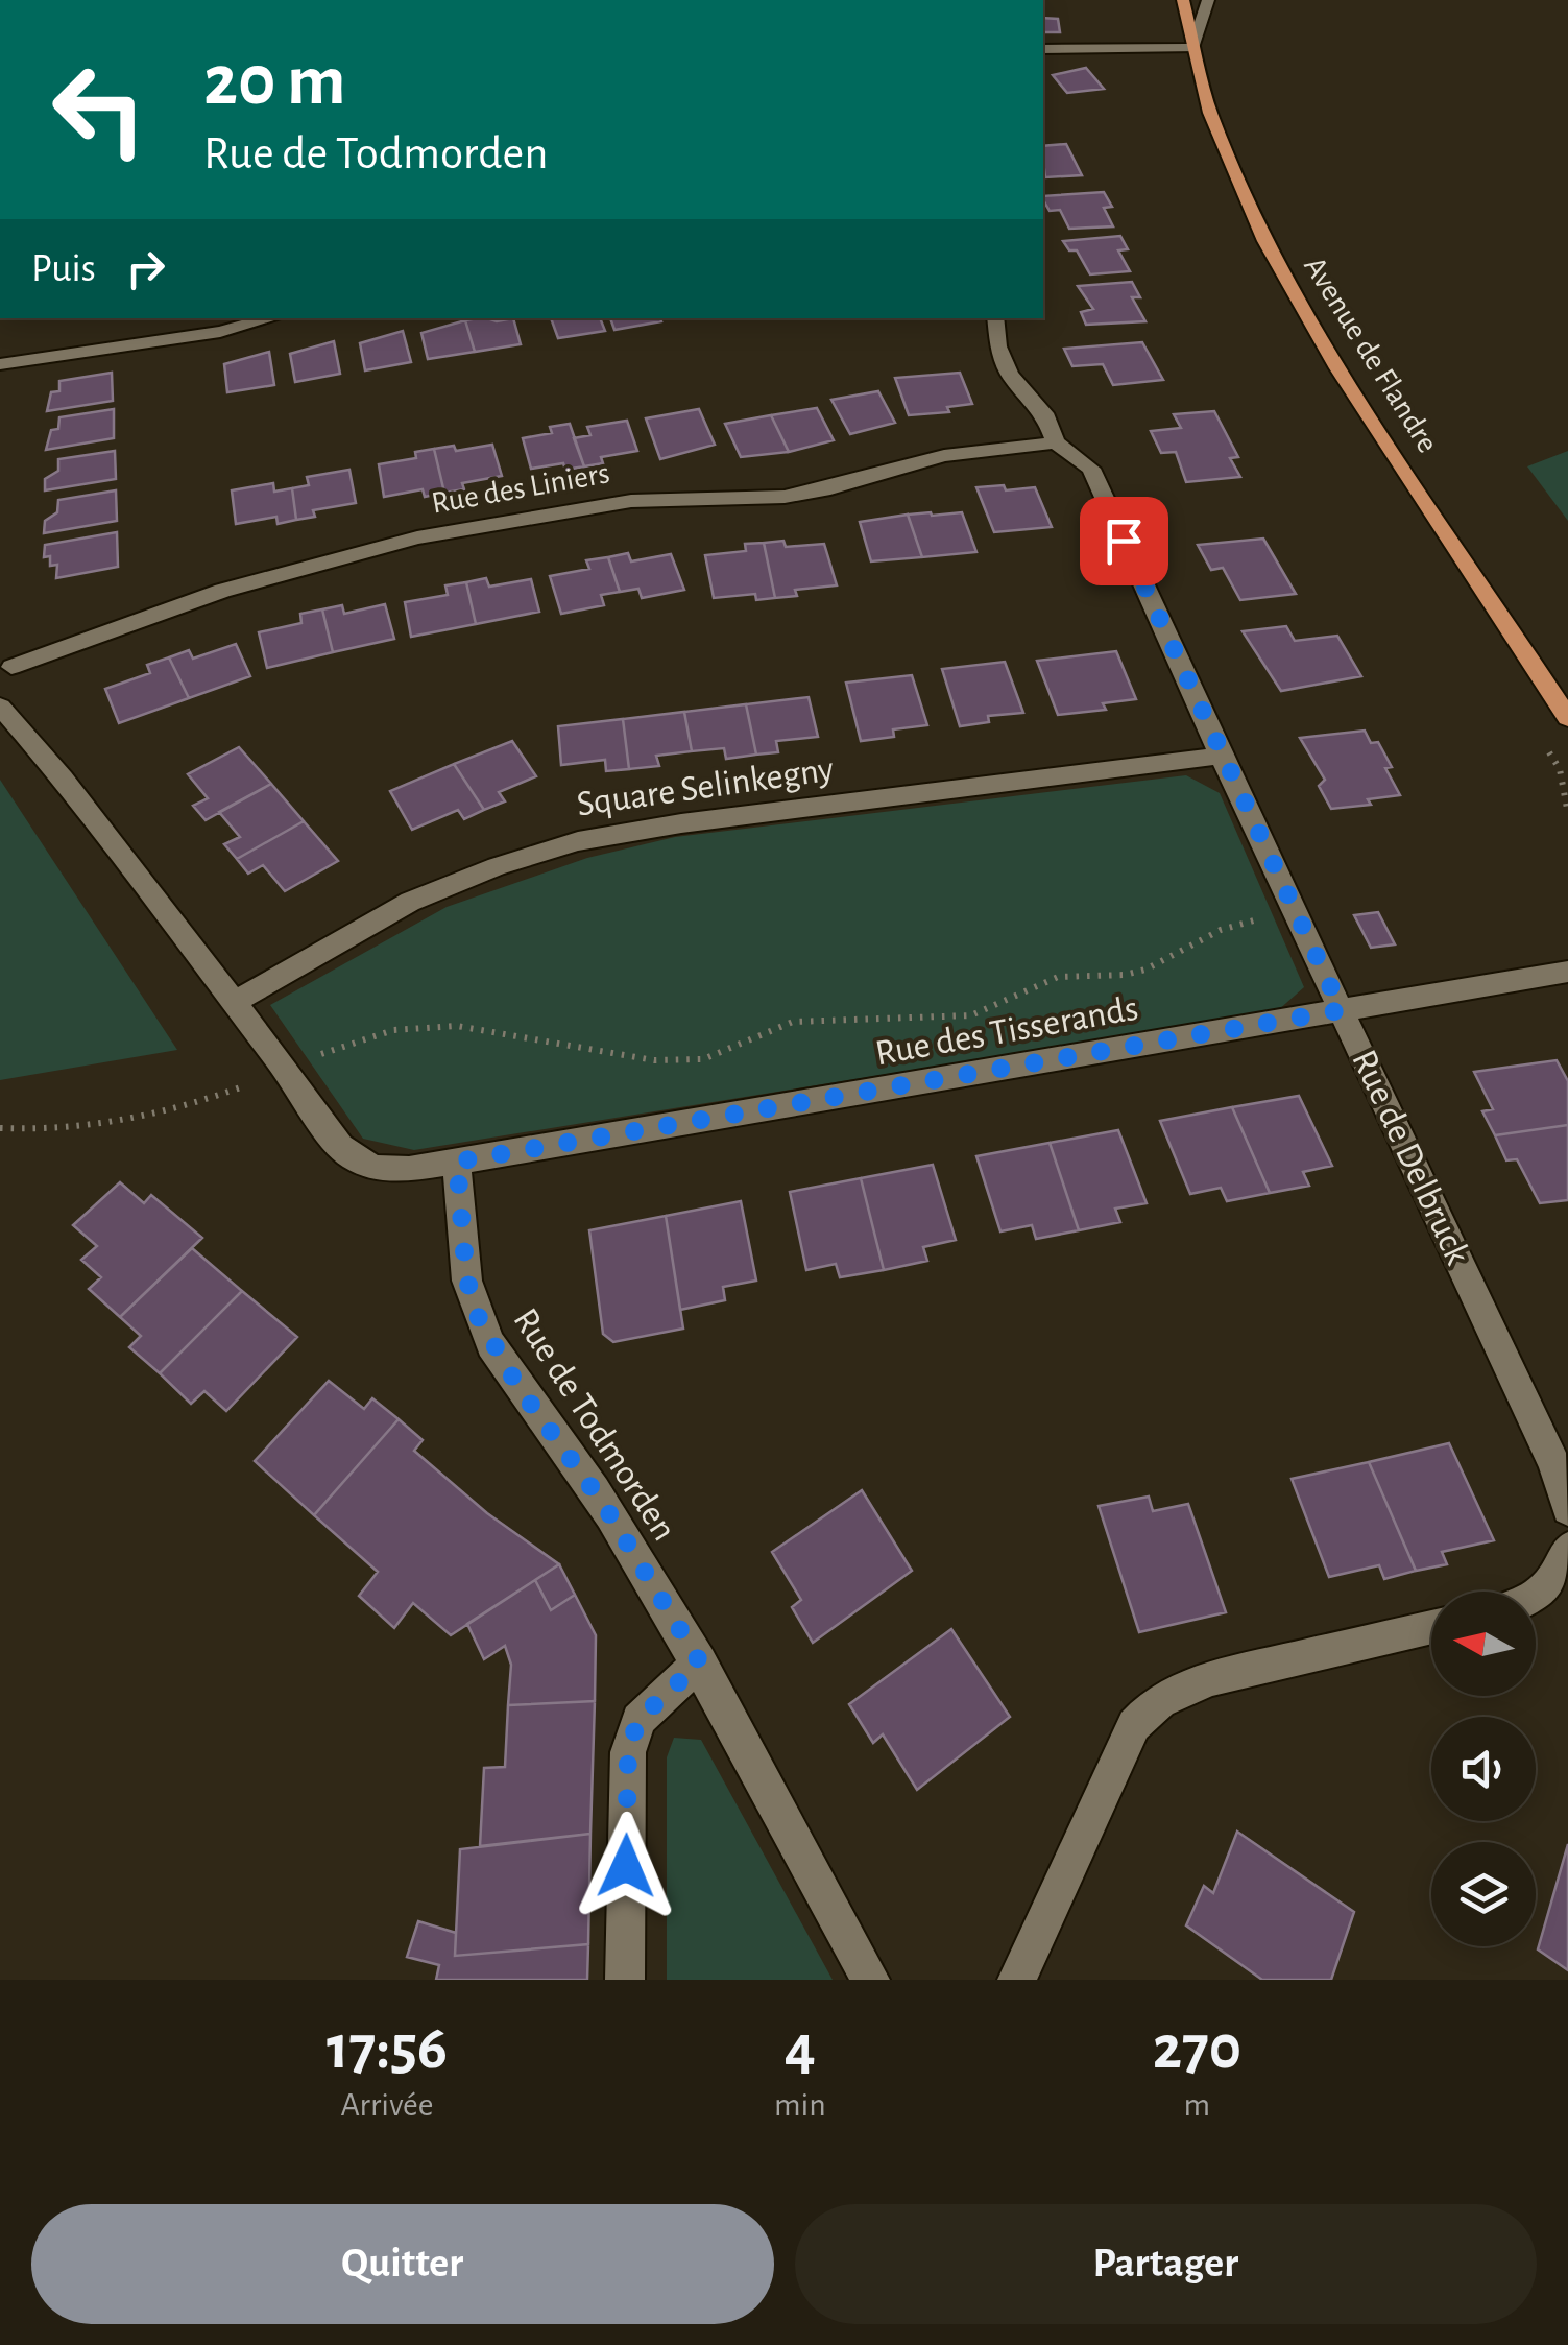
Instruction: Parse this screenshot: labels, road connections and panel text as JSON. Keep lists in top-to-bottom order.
{
  "streets": {
    "main road": ["Avenue de Flandre"],
    "street": [
      "Rue des Liniers",
      "Square Selinkegny",
      "Rue des Tisserands",
      "Rue de Delbruck",
      "Rue de Todmorden"
    ]
  },
  "crossings": [
    ["Rue des Liniers", "Rue de Delbruck"],
    ["Square Selinkegny", "Rue de Delbruck"],
    ["Rue des Tisserands", "Rue de Delbruck"],
    ["Rue des Tisserands", "Rue de Todmorden"]
  ],
  "north": "left",
  "page": {
    "turn": ["20 m", "Rue de Todmorden"],
    "then": "Puis",
    "eta": [
      "17:56",
      "Arrivée",
      "4",
      "min",
      "270",
      "m"
    ],
    "buttons": ["Quitter", "Partager"]
  }
}
